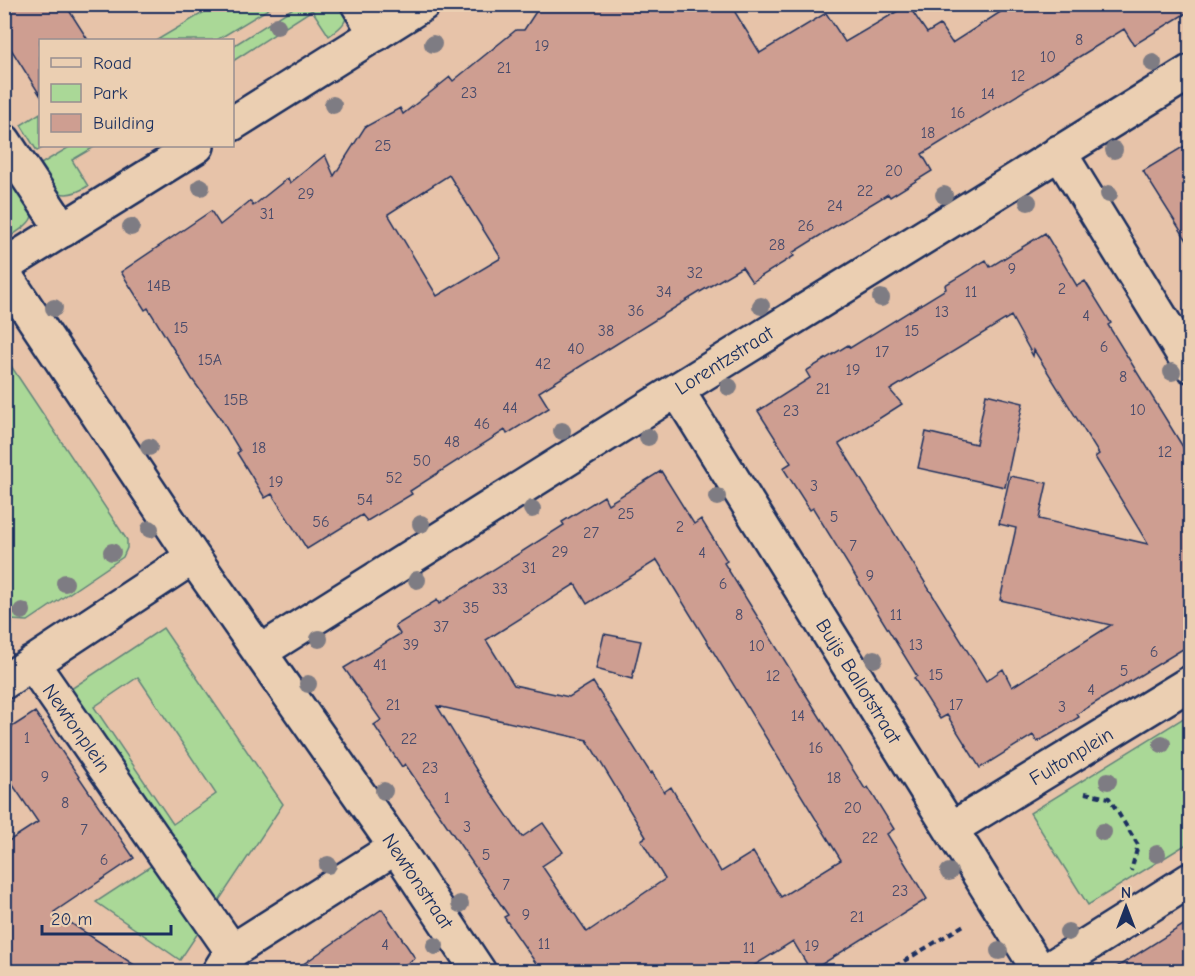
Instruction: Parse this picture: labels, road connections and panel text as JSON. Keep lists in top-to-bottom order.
{
  "streets": {
    "street": [
      "Lorentzstraat",
      "Buijs Ballotstraat",
      "Newtonplein",
      "Fultonplein",
      "Newtonstraat"
    ]
  },
  "crossings": [
    ["Lorentzstraat", "Buijs Ballotstraat"],
    ["Lorentzstraat", "Newtonstraat"],
    ["Buijs Ballotstraat", "Fultonplein"]
  ],
  "house_numbers": [
    "8",
    "19",
    "10",
    "21",
    "12",
    "23",
    "14",
    "16",
    "18",
    "25",
    "20",
    "22",
    "29",
    "24",
    "31",
    "26",
    "28",
    "9",
    "32",
    "14B",
    "2",
    "34",
    "11",
    "36",
    "13",
    "4",
    "15",
    "38",
    "15",
    "6",
    "40",
    "17",
    "15A",
    "42",
    "19",
    "8",
    "21",
    "15B",
    "44",
    "10",
    "23",
    "46",
    "48",
    "18",
    "12",
    "50",
    "52",
    "19",
    "3",
    "54",
    "25",
    "5",
    "56",
    "2",
    "27",
    "7",
    "29",
    "4",
    "31",
    "9",
    "6",
    "33",
    "35",
    "8",
    "11",
    "37",
    "39",
    "13",
    "10",
    "6",
    "41",
    "5",
    "15",
    "12",
    "4",
    "21",
    "17",
    "3",
    "14",
    "1",
    "22",
    "16",
    "23",
    "9",
    "18",
    "1",
    "8",
    "20",
    "3",
    "7",
    "22",
    "5",
    "6",
    "7",
    "23",
    "9",
    "21",
    "11",
    "4",
    "19",
    "11"
  ],
  "legend": ["Road", "Park", "Building"],
  "scale_bar": "20 m",
  "north": "top"
}
